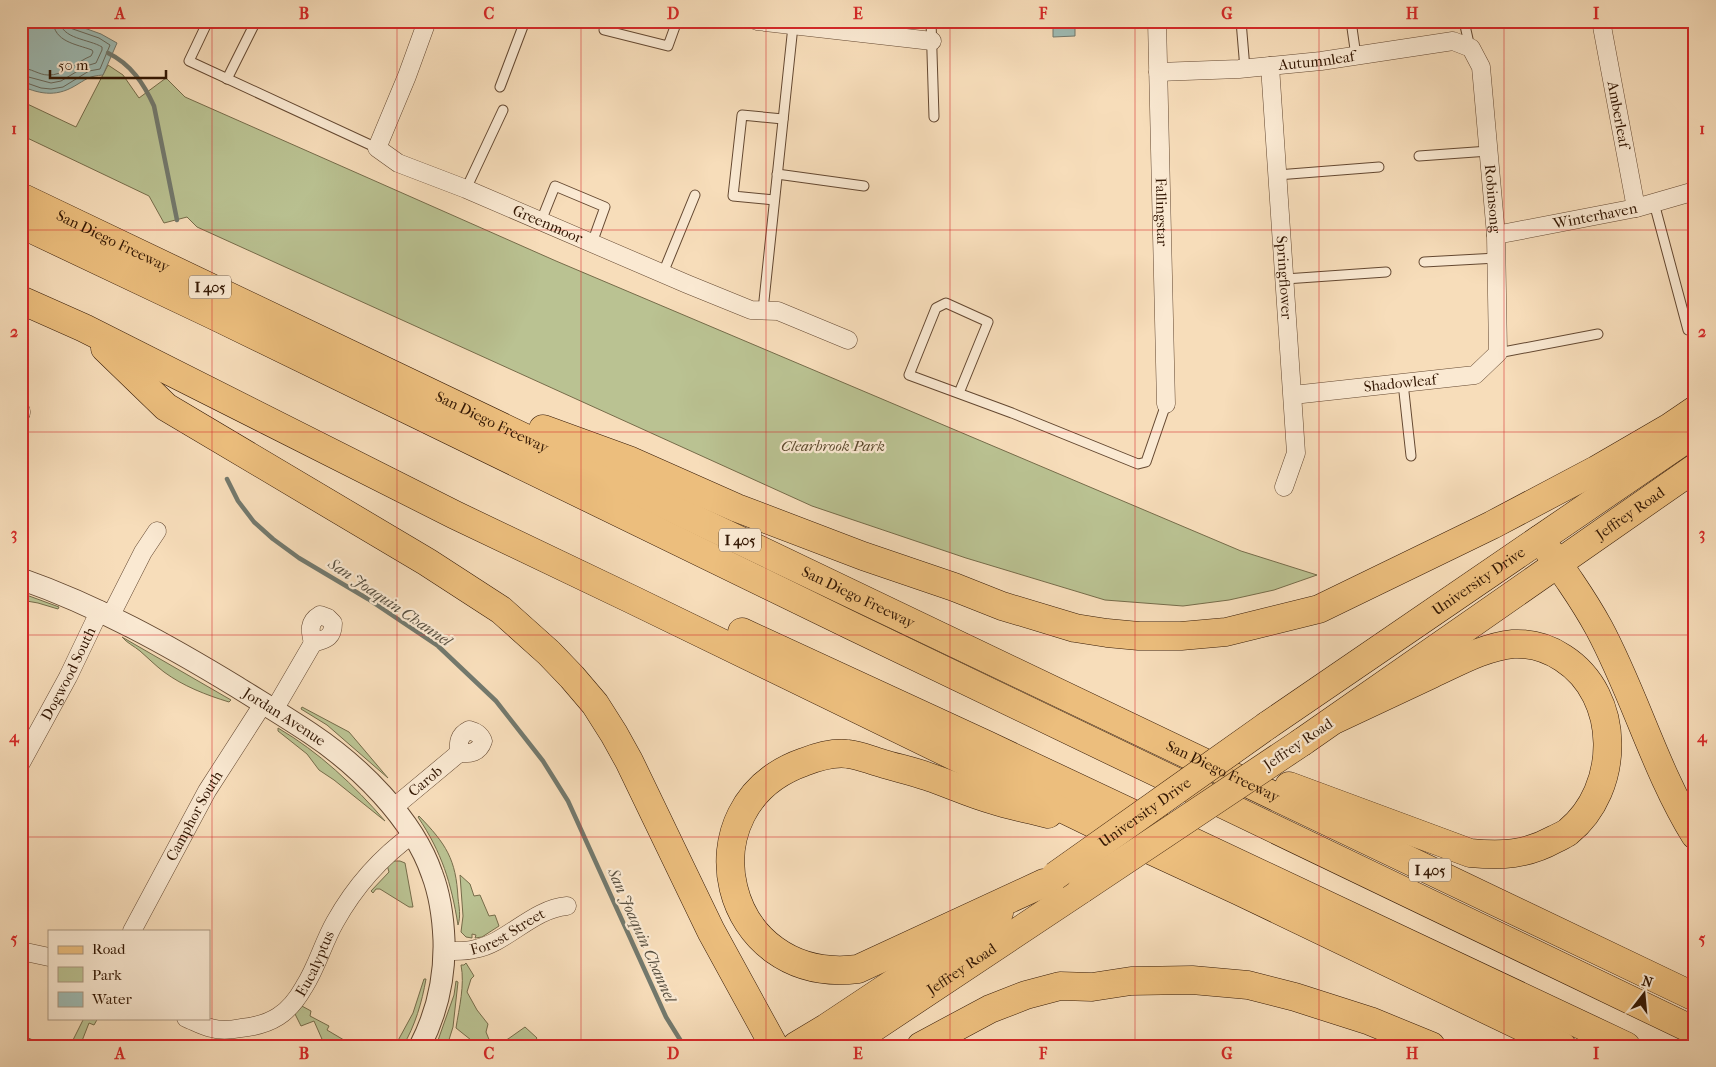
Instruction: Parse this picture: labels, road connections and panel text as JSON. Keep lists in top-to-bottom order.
{
  "streets": {
    "main road": [
      "San Diego Freeway",
      "I 405",
      "Jeffrey Road",
      "University Drive"
    ],
    "street": [
      "Autumnleaf",
      "Amberleaf",
      "Robinsong",
      "Fallingstar",
      "Winterhaven",
      "Greenmoor",
      "Springflower",
      "Shadowleaf",
      "Dogwood South",
      "Jordan Avenue",
      "Carob",
      "Camphor South",
      "Forest Street",
      "Eucalyptus"
    ]
  },
  "crossings": [
    ["Autumnleaf", "Robinsong"],
    ["Autumnleaf", "Fallingstar"],
    ["Autumnleaf", "Springflower"],
    ["Amberleaf", "Winterhaven"],
    ["Robinsong", "Winterhaven"],
    ["Robinsong", "Shadowleaf"],
    ["Springflower", "Shadowleaf"],
    ["Jeffrey Road", "University Drive"],
    ["Dogwood South", "Jordan Avenue"],
    ["Jordan Avenue", "Carob"],
    ["Jordan Avenue", "Camphor South"],
    ["Jordan Avenue", "Forest Street"],
    ["Jordan Avenue", "Eucalyptus"]
  ],
  "water": ["San Joaquin Channel"],
  "parks": ["Clearbrook Park"],
  "legend": ["Road", "Park", "Water"],
  "scale_bar": "50 m",
  "north": "top",
  "grid": {
    "columns": [
      "A",
      "B",
      "C",
      "D",
      "E",
      "F",
      "G",
      "H",
      "I"
    ],
    "rows": [
      "1",
      "2",
      "3",
      "4",
      "5"
    ]
  }
}
